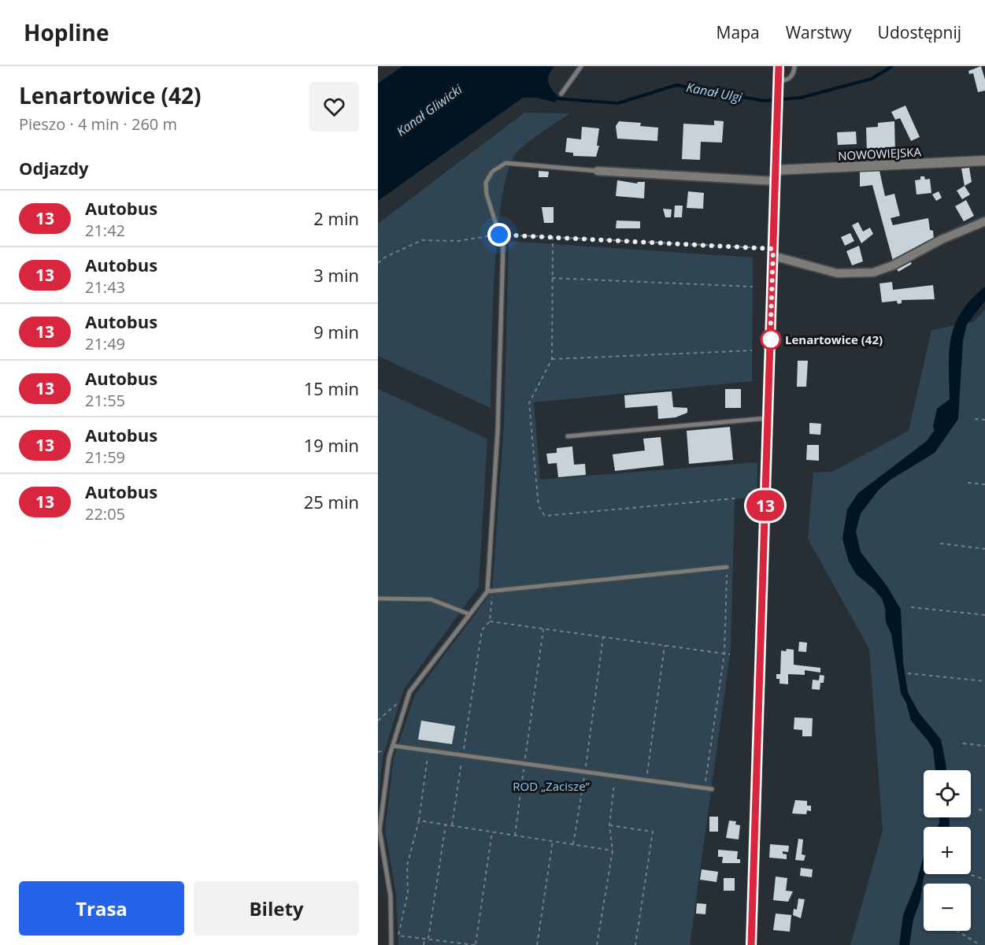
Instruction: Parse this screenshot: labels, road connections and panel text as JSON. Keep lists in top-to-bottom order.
{
  "streets": {
    "street": ["NOWOWIEJSKA"]
  },
  "water": ["Kanał Ulgi", "Kanał Gliwicki"],
  "parks": ["ROD „Zacisze”"],
  "places": ["Lenartowice (42)"],
  "lines": ["bus line 13"],
  "page": {
    "header": "Hopline",
    "nav": ["Mapa", "Warstwy", "Udostępnij"],
    "heading": [
      ["Lenartowice (42)", "Pieszo · 4 min · 260 m"],
      "Odjazdy"
    ],
    "on_map": "13",
    "list": [
      {
        "mark": "13",
        "name": "Autobus",
        "note": "21:42",
        "value": "2 min"
      },
      {
        "mark": "13",
        "name": "Autobus",
        "note": "21:43",
        "value": "3 min"
      },
      {
        "mark": "13",
        "name": "Autobus",
        "note": "21:49",
        "value": "9 min"
      },
      {
        "mark": "13",
        "name": "Autobus",
        "note": "21:55",
        "value": "15 min"
      },
      {
        "mark": "13",
        "name": "Autobus",
        "note": "21:59",
        "value": "19 min"
      },
      {
        "mark": "13",
        "name": "Autobus",
        "note": "22:05",
        "value": "25 min"
      }
    ],
    "map_buttons": ["+", "−"],
    "buttons": ["Trasa", "Bilety"]
  }
}
